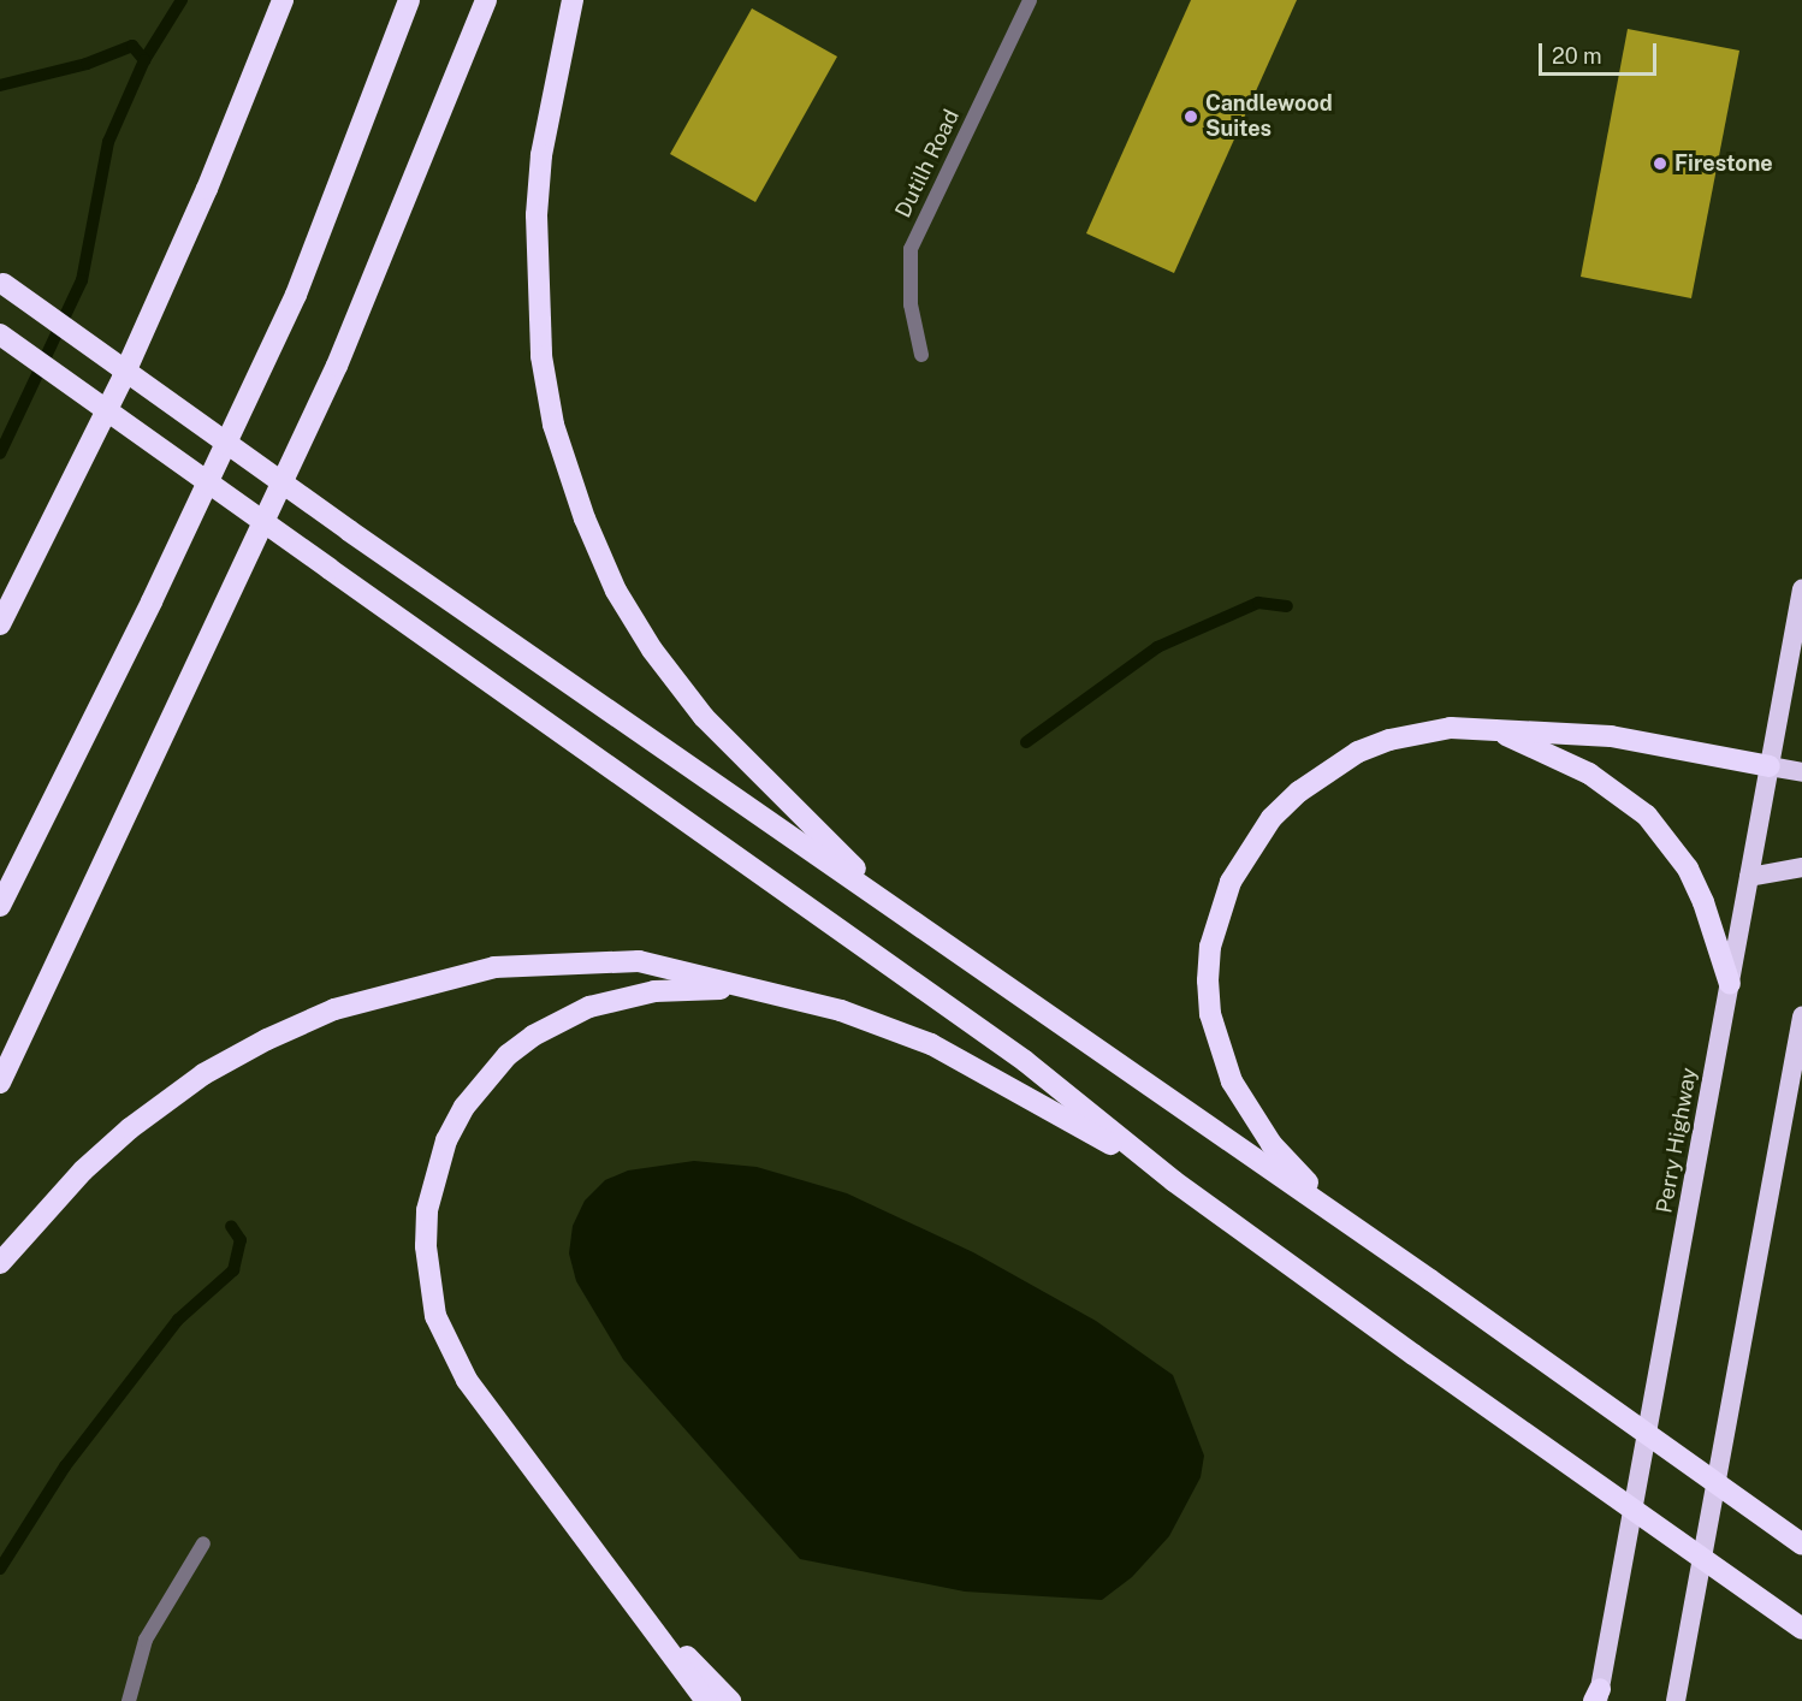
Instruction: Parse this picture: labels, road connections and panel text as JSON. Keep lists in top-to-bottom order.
{
  "streets": {
    "highway": ["Perry Highway"],
    "street": ["Dutilh Road"]
  },
  "places": ["Candlewood Suites", "Firestone"],
  "scale_bar": "20 m"
}
